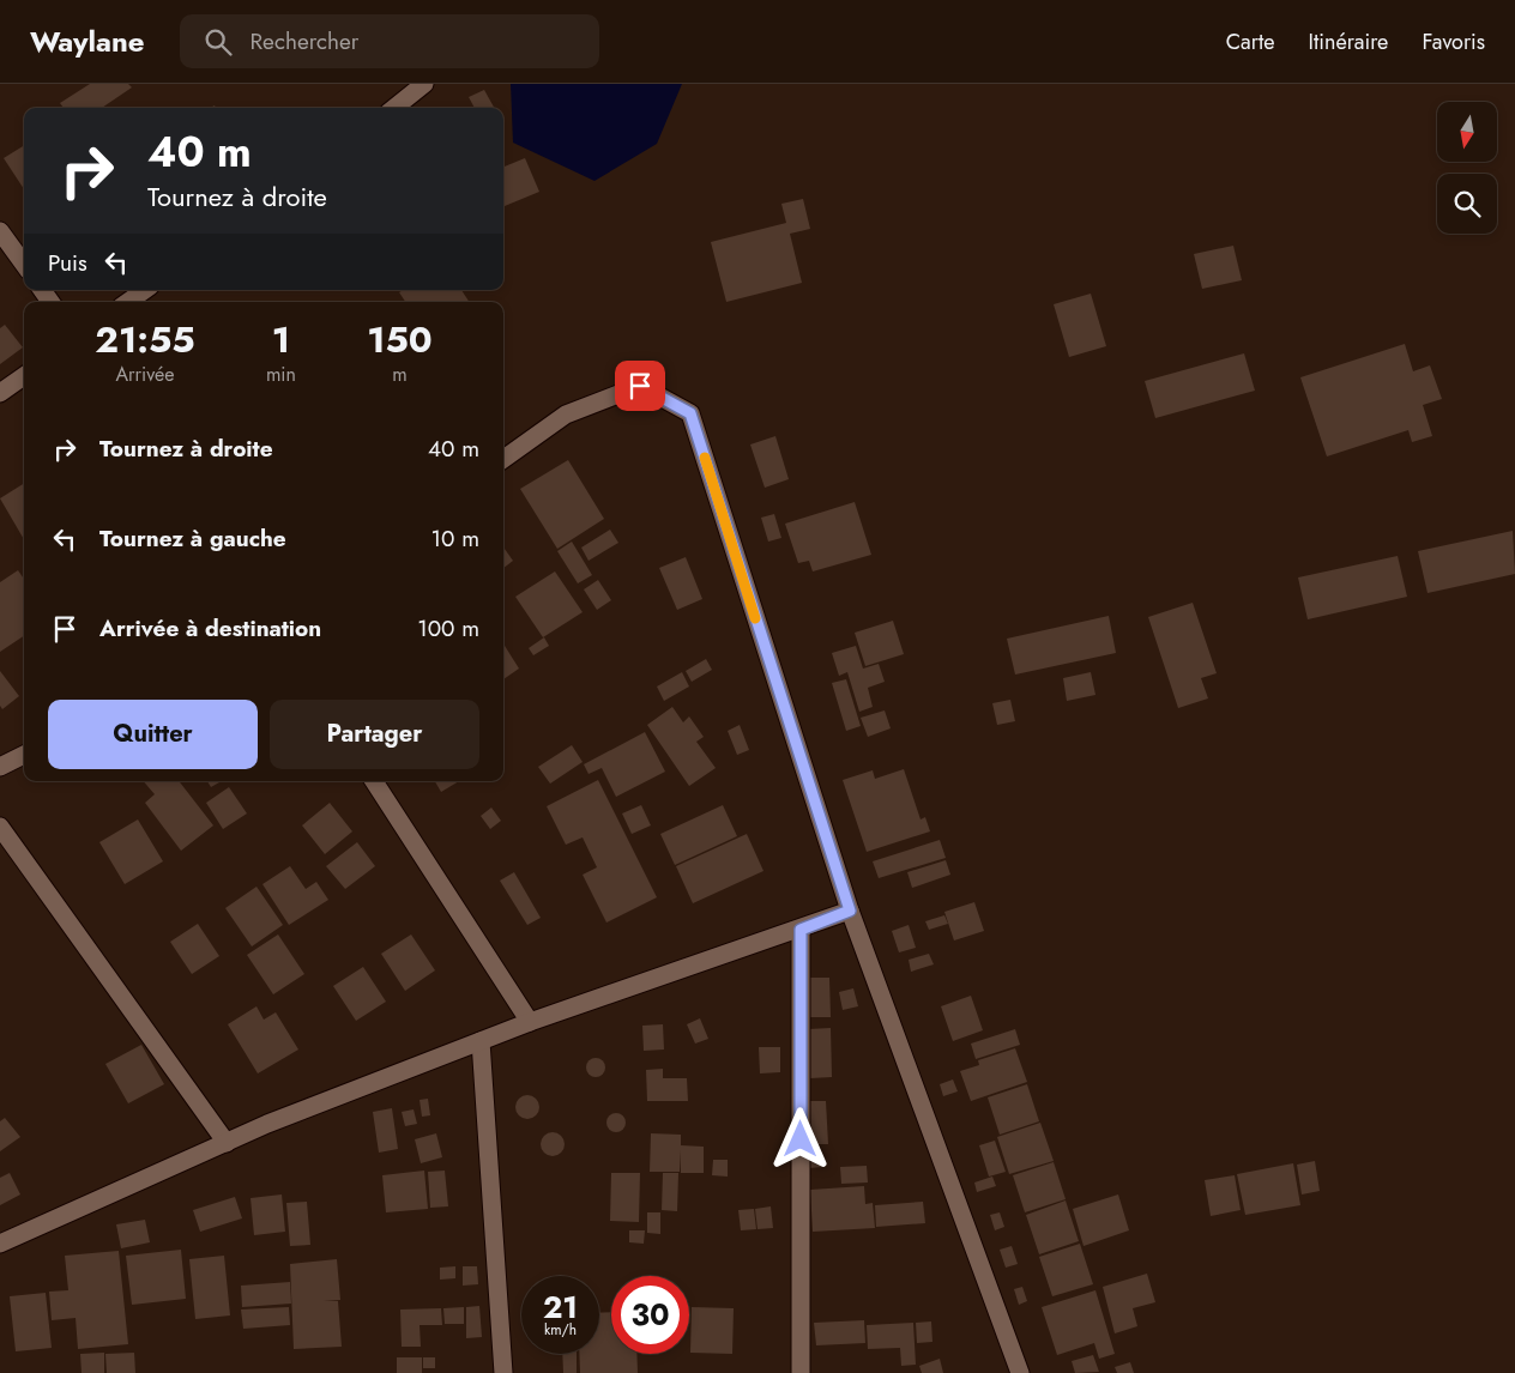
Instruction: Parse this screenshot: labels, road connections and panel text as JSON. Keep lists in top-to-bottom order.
{
  "north": "bottom",
  "page": {
    "header": "Waylane",
    "search": "Rechercher",
    "nav": ["Carte", "Itinéraire", "Favoris"],
    "turn": ["40 m", "Tournez à droite"],
    "then": "Puis",
    "eta": [
      "21:55",
      "Arrivée",
      "1",
      "min",
      "150",
      "m"
    ],
    "list": [
      {
        "name": "Tournez à droite",
        "value": "40 m"
      },
      {
        "name": "Tournez à gauche",
        "value": "10 m"
      },
      {
        "name": "Arrivée à destination",
        "value": "100 m"
      }
    ],
    "buttons": ["Quitter", "Partager"],
    "speed": "21 km/h",
    "limit": "30"
  }
}
